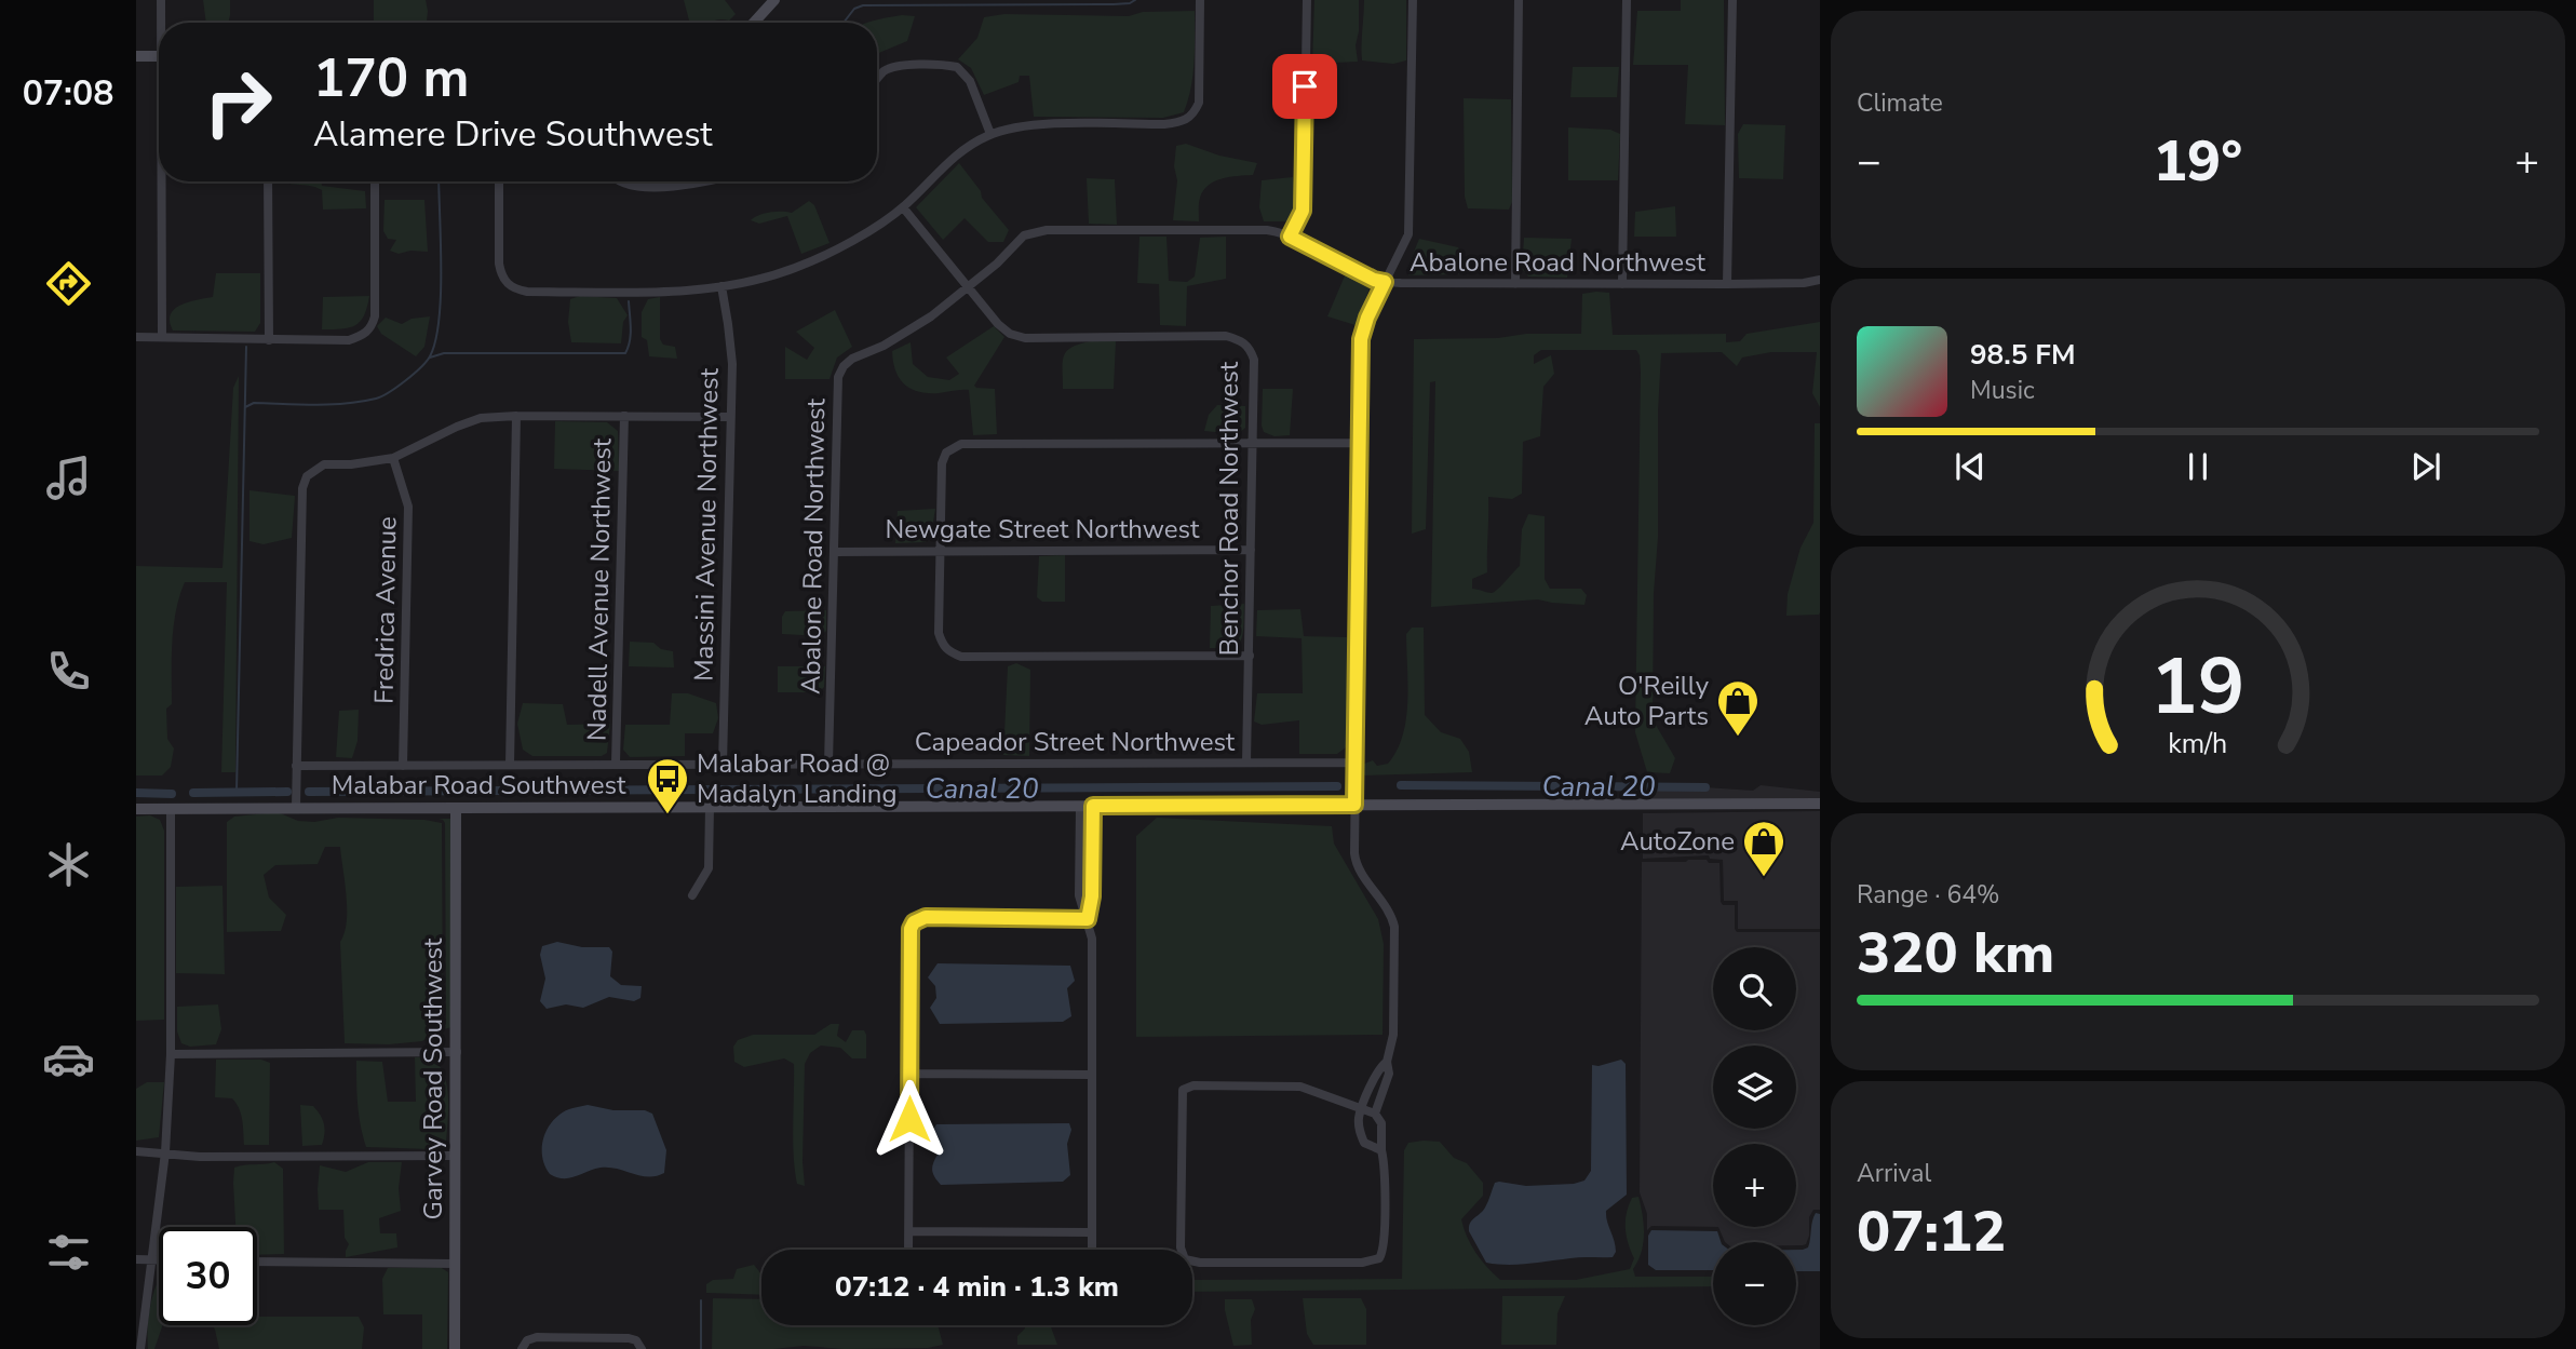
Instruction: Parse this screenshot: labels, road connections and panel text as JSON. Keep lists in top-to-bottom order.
{
  "streets": {
    "main road": ["Malabar Road Southwest", "Garvey Road Southwest"],
    "street": [
      "Abalone Road Northwest",
      "Benchor Road Northwest",
      "Massini Avenue Northwest",
      "Newgate Street Northwest",
      "Nadell Avenue Northwest",
      "Fredrica Avenue",
      "Capeador Street Northwest"
    ]
  },
  "crossings": [
    ["Abalone Road Northwest", "Benchor Road Northwest"],
    ["Abalone Road Northwest", "Newgate Street Northwest"],
    ["Abalone Road Northwest", "Capeador Street Northwest"],
    ["Benchor Road Northwest", "Newgate Street Northwest"],
    ["Benchor Road Northwest", "Capeador Street Northwest"],
    ["Massini Avenue Northwest", "Capeador Street Northwest"],
    ["Nadell Avenue Northwest", "Capeador Street Northwest"],
    ["Fredrica Avenue", "Capeador Street Northwest"],
    ["Malabar Road Southwest", "Garvey Road Southwest"]
  ],
  "water": ["Canal 20"],
  "places": {
    "shop": ["O'Reilly Auto Parts", "AutoZone"],
    "bus stop": ["Malabar Road @ Madalyn Landing"]
  },
  "page": {
    "tabs": "07:08",
    "tile": [
      "Climate",
      ["Range · 64%", "320 km"],
      ["Arrival", "07:12"]
    ],
    "turn": ["170 m", "Alamere Drive Southwest"],
    "heat": ["−", "19°", "+"],
    "song": ["98.5 FM", "Music"],
    "map_buttons": ["+", "−"],
    "limit": "30",
    "trip": "07:12 · 4 min · 1.3 km",
    "gauge": ["19", "km/h"]
  }
}
